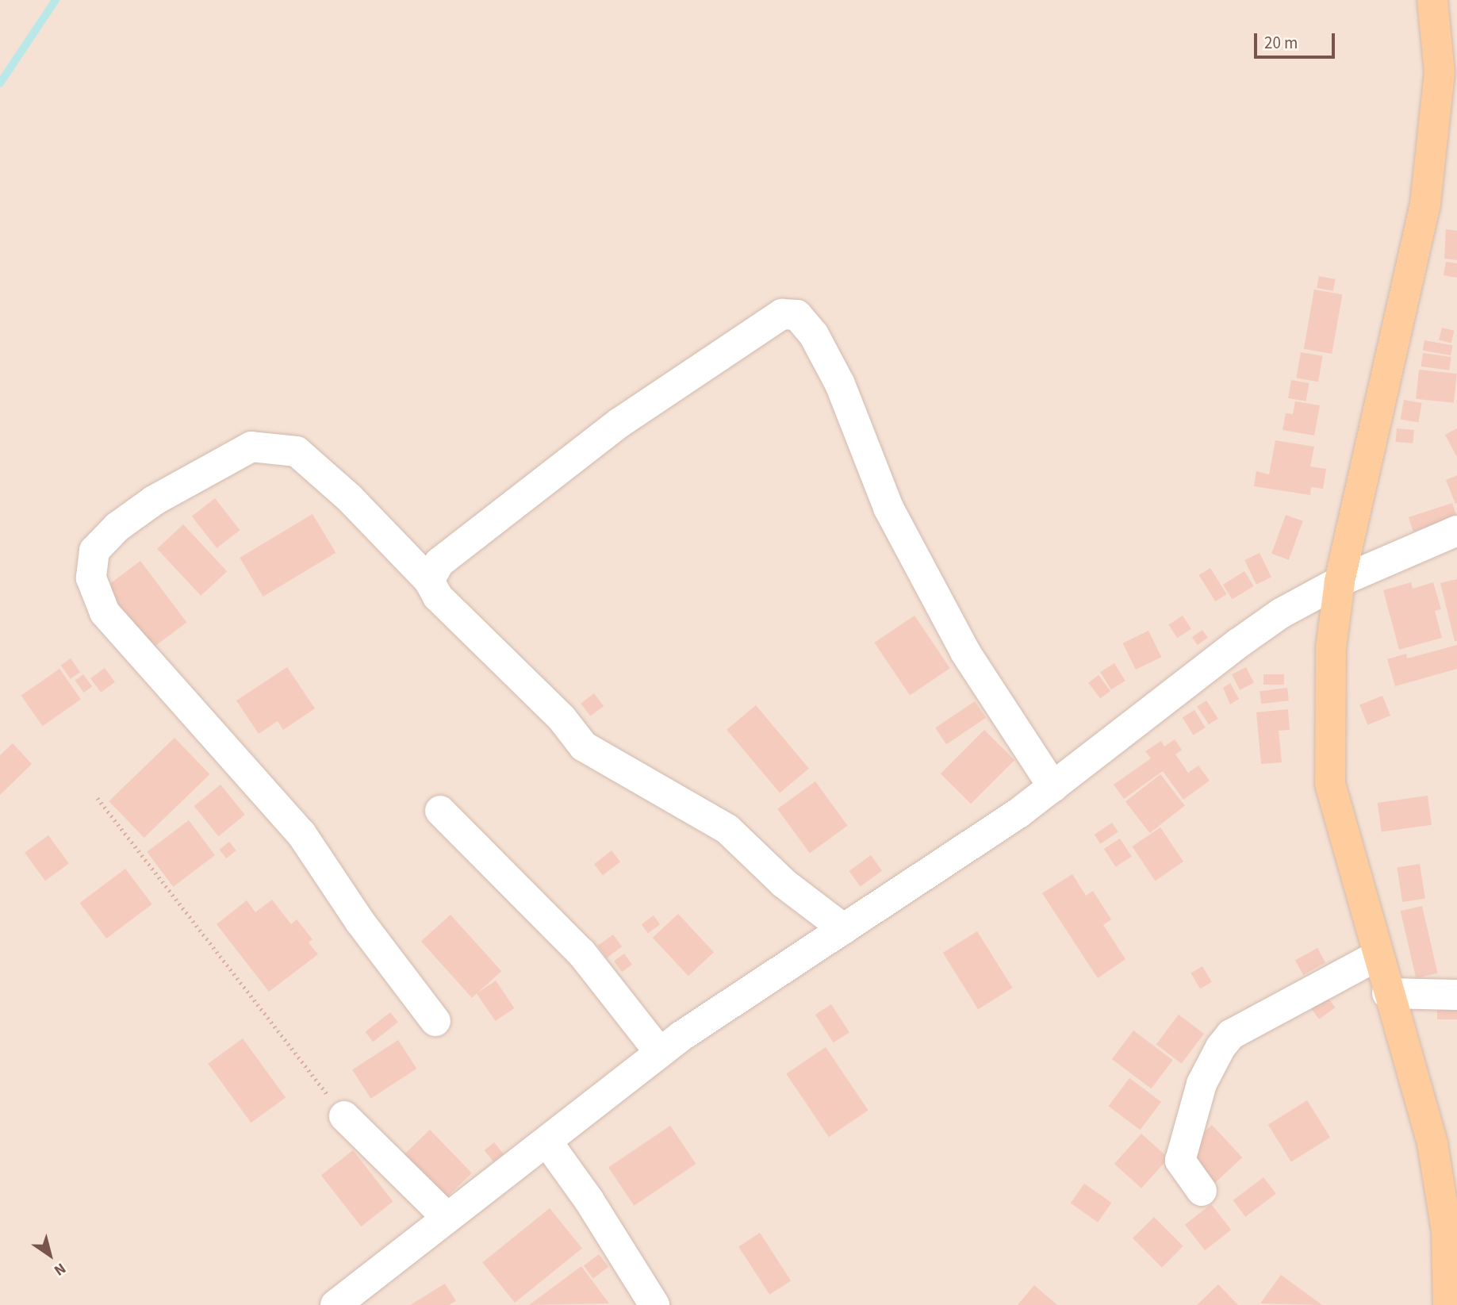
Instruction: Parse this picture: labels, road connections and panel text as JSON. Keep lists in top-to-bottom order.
{
  "scale_bar": "20 m",
  "north": "bottom right"
}
